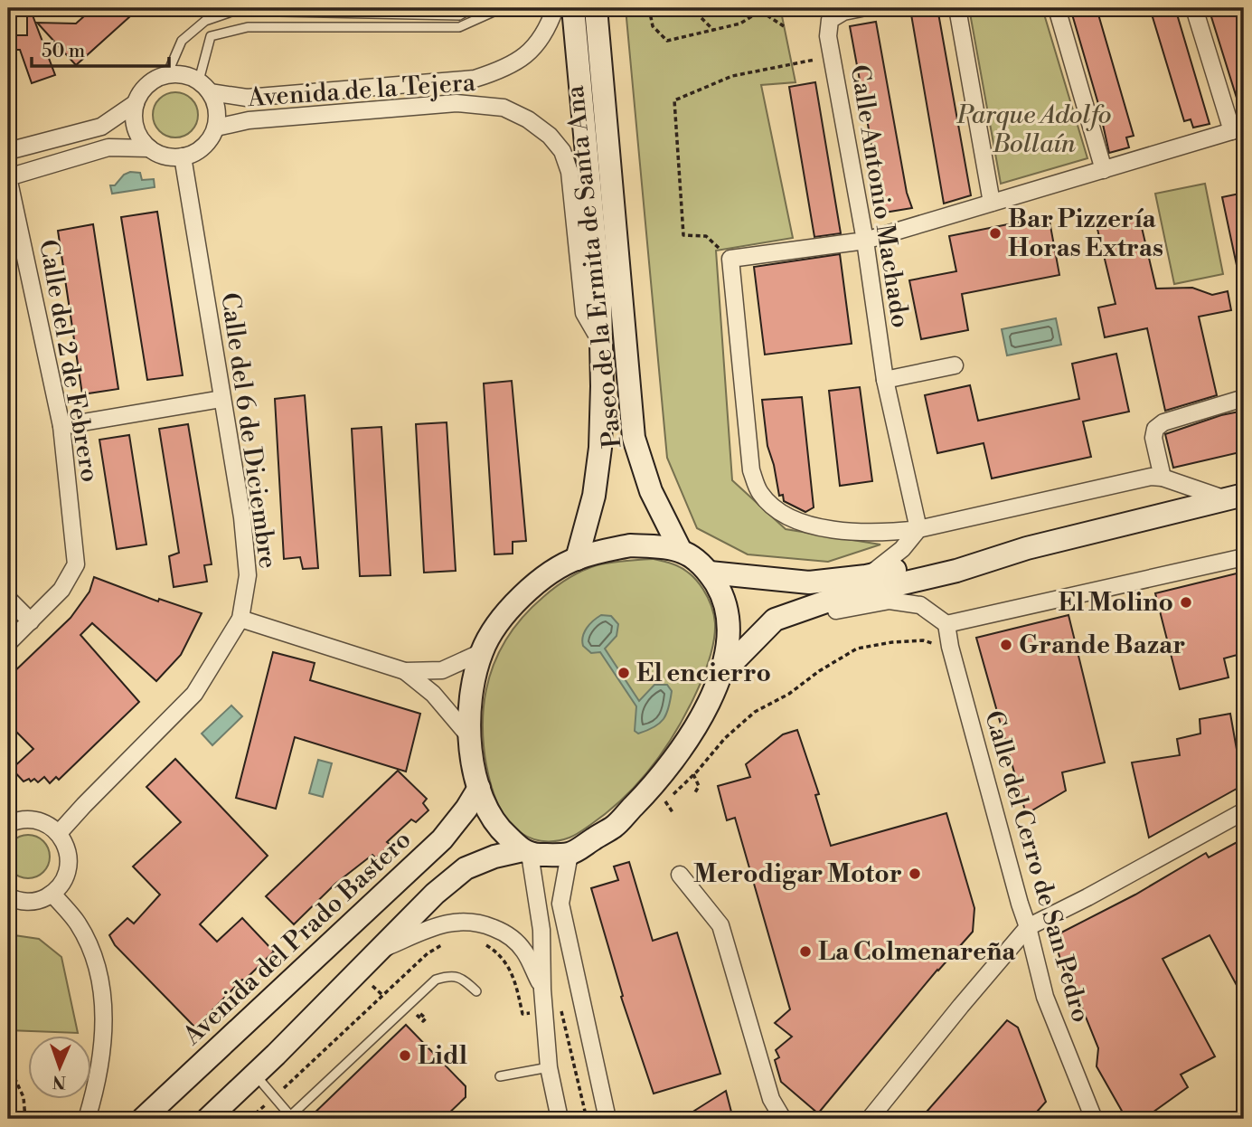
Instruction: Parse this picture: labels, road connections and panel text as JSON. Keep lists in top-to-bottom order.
{
  "streets": {
    "main road": ["Paseo de la Ermita de Santa Ana", "Avenida del Prado Bastero"],
    "street": [
      "Avenida de la Tejera",
      "Calle Antonio Machado",
      "Calle del 2 de Febrero",
      "Calle del 6 de Diciembre",
      "Calle del Cerro de San Pedro"
    ]
  },
  "crossings": [
    ["Avenida de la Tejera", "Paseo de la Ermita de Santa Ana"],
    ["Avenida de la Tejera", "Calle del 6 de Diciembre"]
  ],
  "parks": ["Parque Adolfo Bollaín"],
  "places": [
    "Bar Pizzería Horas Extras",
    "El Molino",
    "Grande Bazar",
    "El encierro",
    "Merodigar Motor",
    "La Colmenareña",
    "Lidl"
  ],
  "scale_bar": "50 m",
  "north": "bottom"
}
